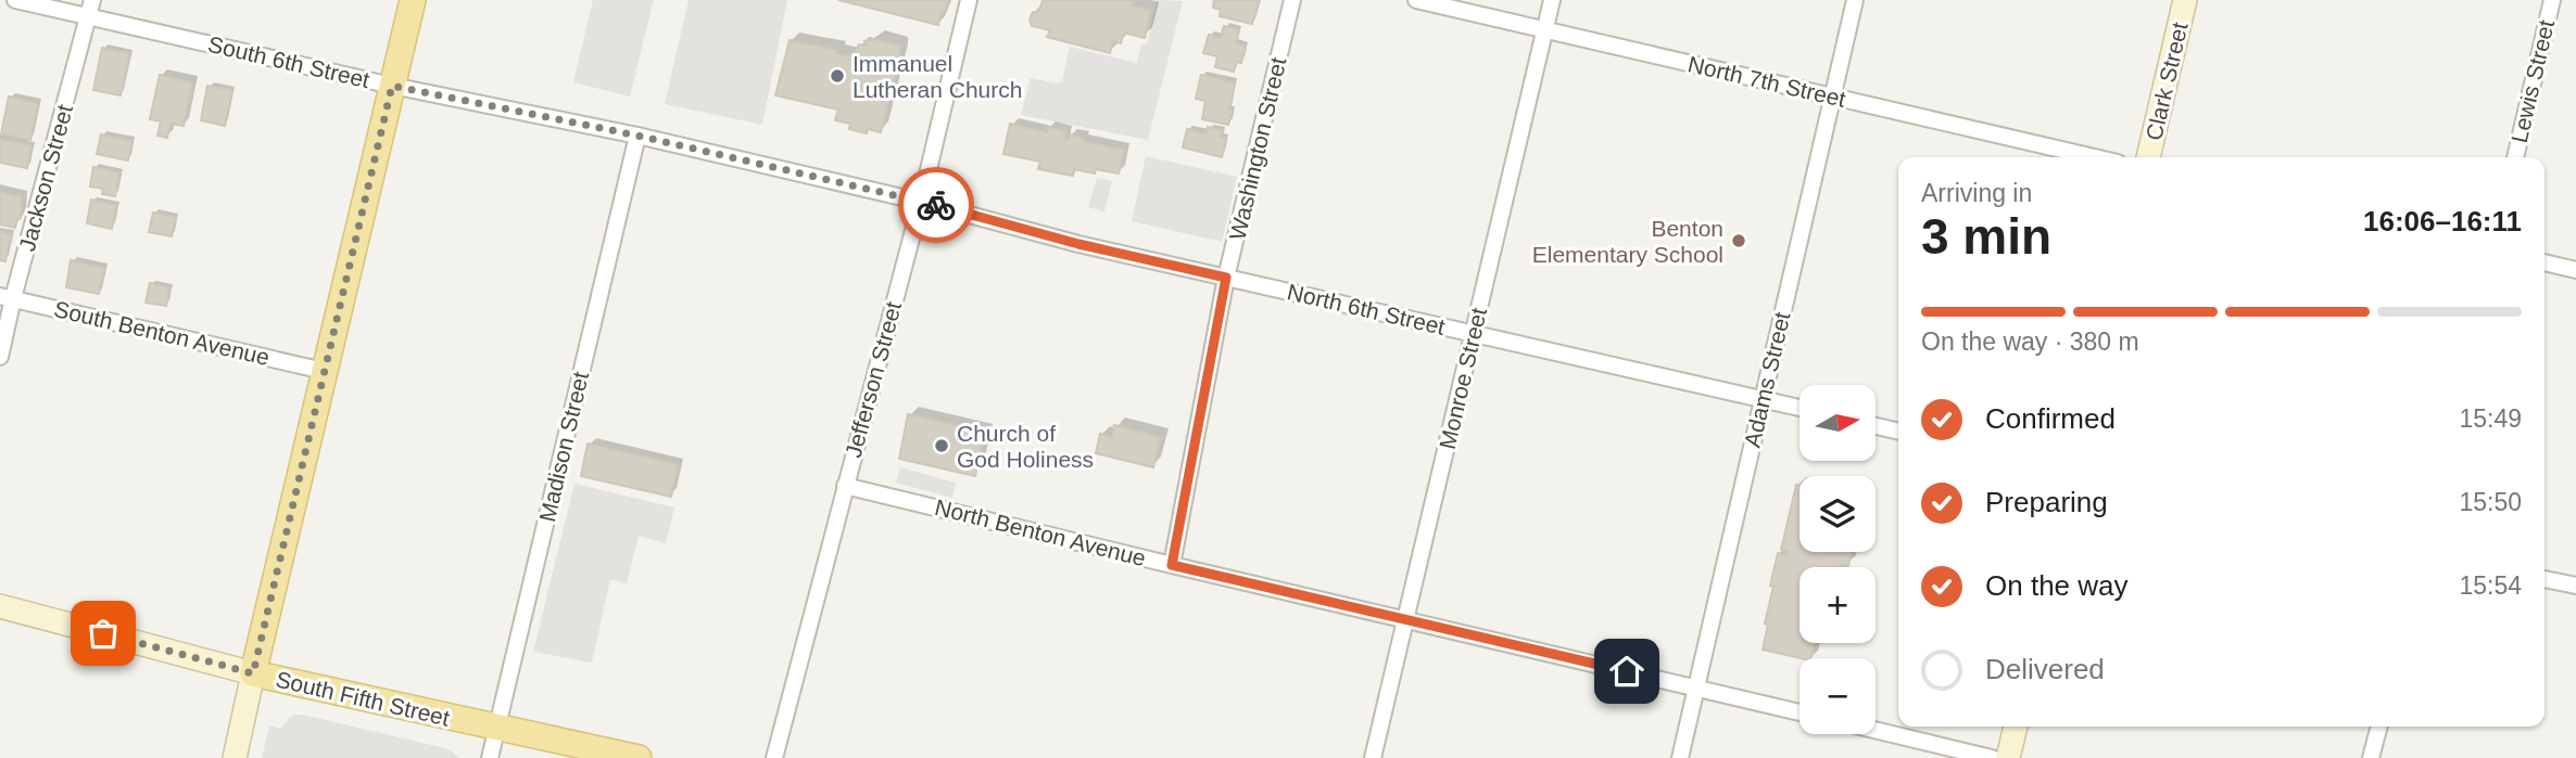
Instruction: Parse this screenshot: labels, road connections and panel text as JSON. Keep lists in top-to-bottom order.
{
  "streets": {
    "main road": ["Clark Street", "South Fifth Street"],
    "street": [
      "South 6th Street",
      "North 7th Street",
      "Lewis Street",
      "Washington Street",
      "Jackson Street",
      "North 6th Street",
      "South Benton Avenue",
      "Monroe Street",
      "Jefferson Street",
      "Adams Street",
      "Madison Street",
      "North Benton Avenue"
    ]
  },
  "crossings": [
    ["South 6th Street", "Jackson Street"],
    ["South 6th Street", "North 6th Street"],
    ["South 6th Street", "Jefferson Street"],
    ["South 6th Street", "Madison Street"],
    ["North 7th Street", "Monroe Street"],
    ["North 7th Street", "Adams Street"],
    ["Washington Street", "North 6th Street"],
    ["Washington Street", "North Benton Avenue"],
    ["Jackson Street", "South Benton Avenue"],
    ["North 6th Street", "Monroe Street"],
    ["North 6th Street", "Jefferson Street"],
    ["North 6th Street", "Adams Street"],
    ["Monroe Street", "North Benton Avenue"],
    ["Jefferson Street", "North Benton Avenue"],
    ["Adams Street", "North Benton Avenue"],
    ["Madison Street", "South Fifth Street"]
  ],
  "places": ["Immanuel Lutheran Church", "Benton Elementary School", "Church of God Holiness"],
  "north": "right",
  "page": {
    "heading": ["3 min", "Arriving in", "16:06–16:11"],
    "bar": "On the way · 380 m",
    "list": [
      ["Confirmed", "15:49"],
      ["Preparing", "15:50"],
      ["On the way", "15:54"],
      "Delivered"
    ],
    "map_buttons": ["+", "−"]
  }
}
